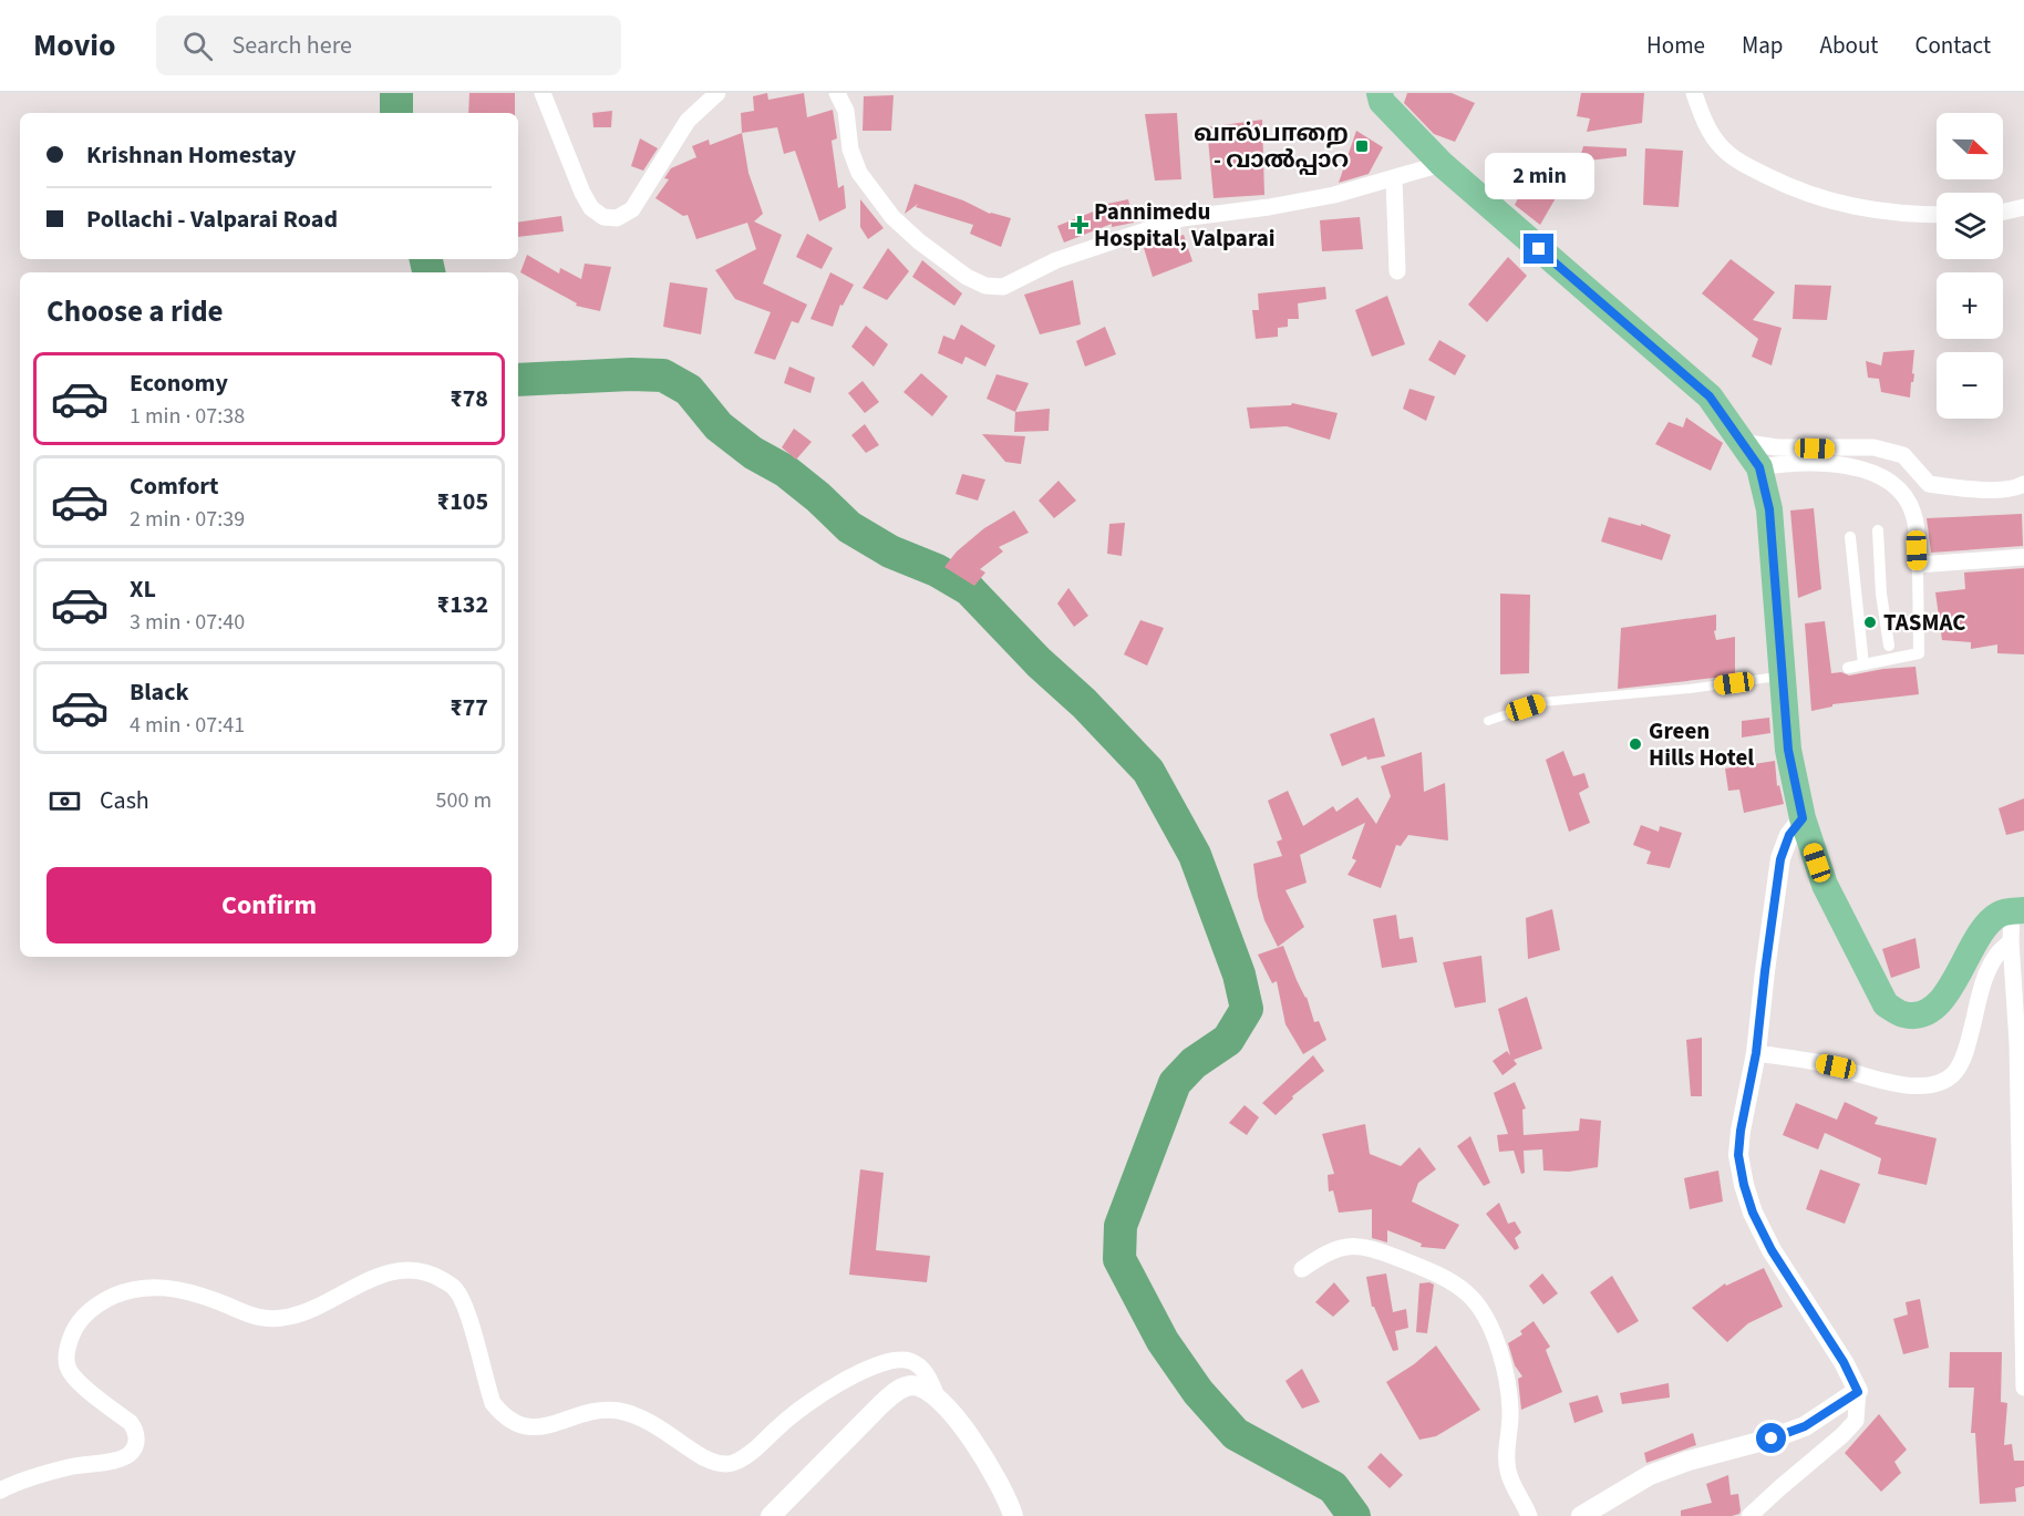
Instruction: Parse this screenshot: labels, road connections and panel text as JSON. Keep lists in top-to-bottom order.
{
  "places": {
    "transit": ["வால்பாறை - വാൽപ്പാറ"],
    "health": ["Pannimedu Hospital, Valparai"],
    "other": ["TASMAC", "Green Hills Hotel"]
  },
  "north": "right",
  "page": {
    "header": "Movio",
    "search": "Search here",
    "nav": [
      "Home",
      "Map",
      "About",
      "Contact"
    ],
    "map_buttons": ["+", "−"],
    "banner": ["Krishnan Homestay", "Pollachi - Valparai Road"],
    "bubble": "2 min",
    "heading": "Choose a ride",
    "list": [
      {
        "name": "Economy",
        "note": "1 min · 07:38",
        "value": "₹78"
      },
      {
        "name": "Comfort",
        "note": "2 min · 07:39",
        "value": "₹105"
      },
      {
        "name": "XL",
        "note": "3 min · 07:40",
        "value": "₹132"
      },
      {
        "name": "Black",
        "note": "4 min · 07:41",
        "value": "₹77"
      }
    ],
    "pay": ["Cash", "500 m"],
    "buttons": "Confirm"
  }
}
